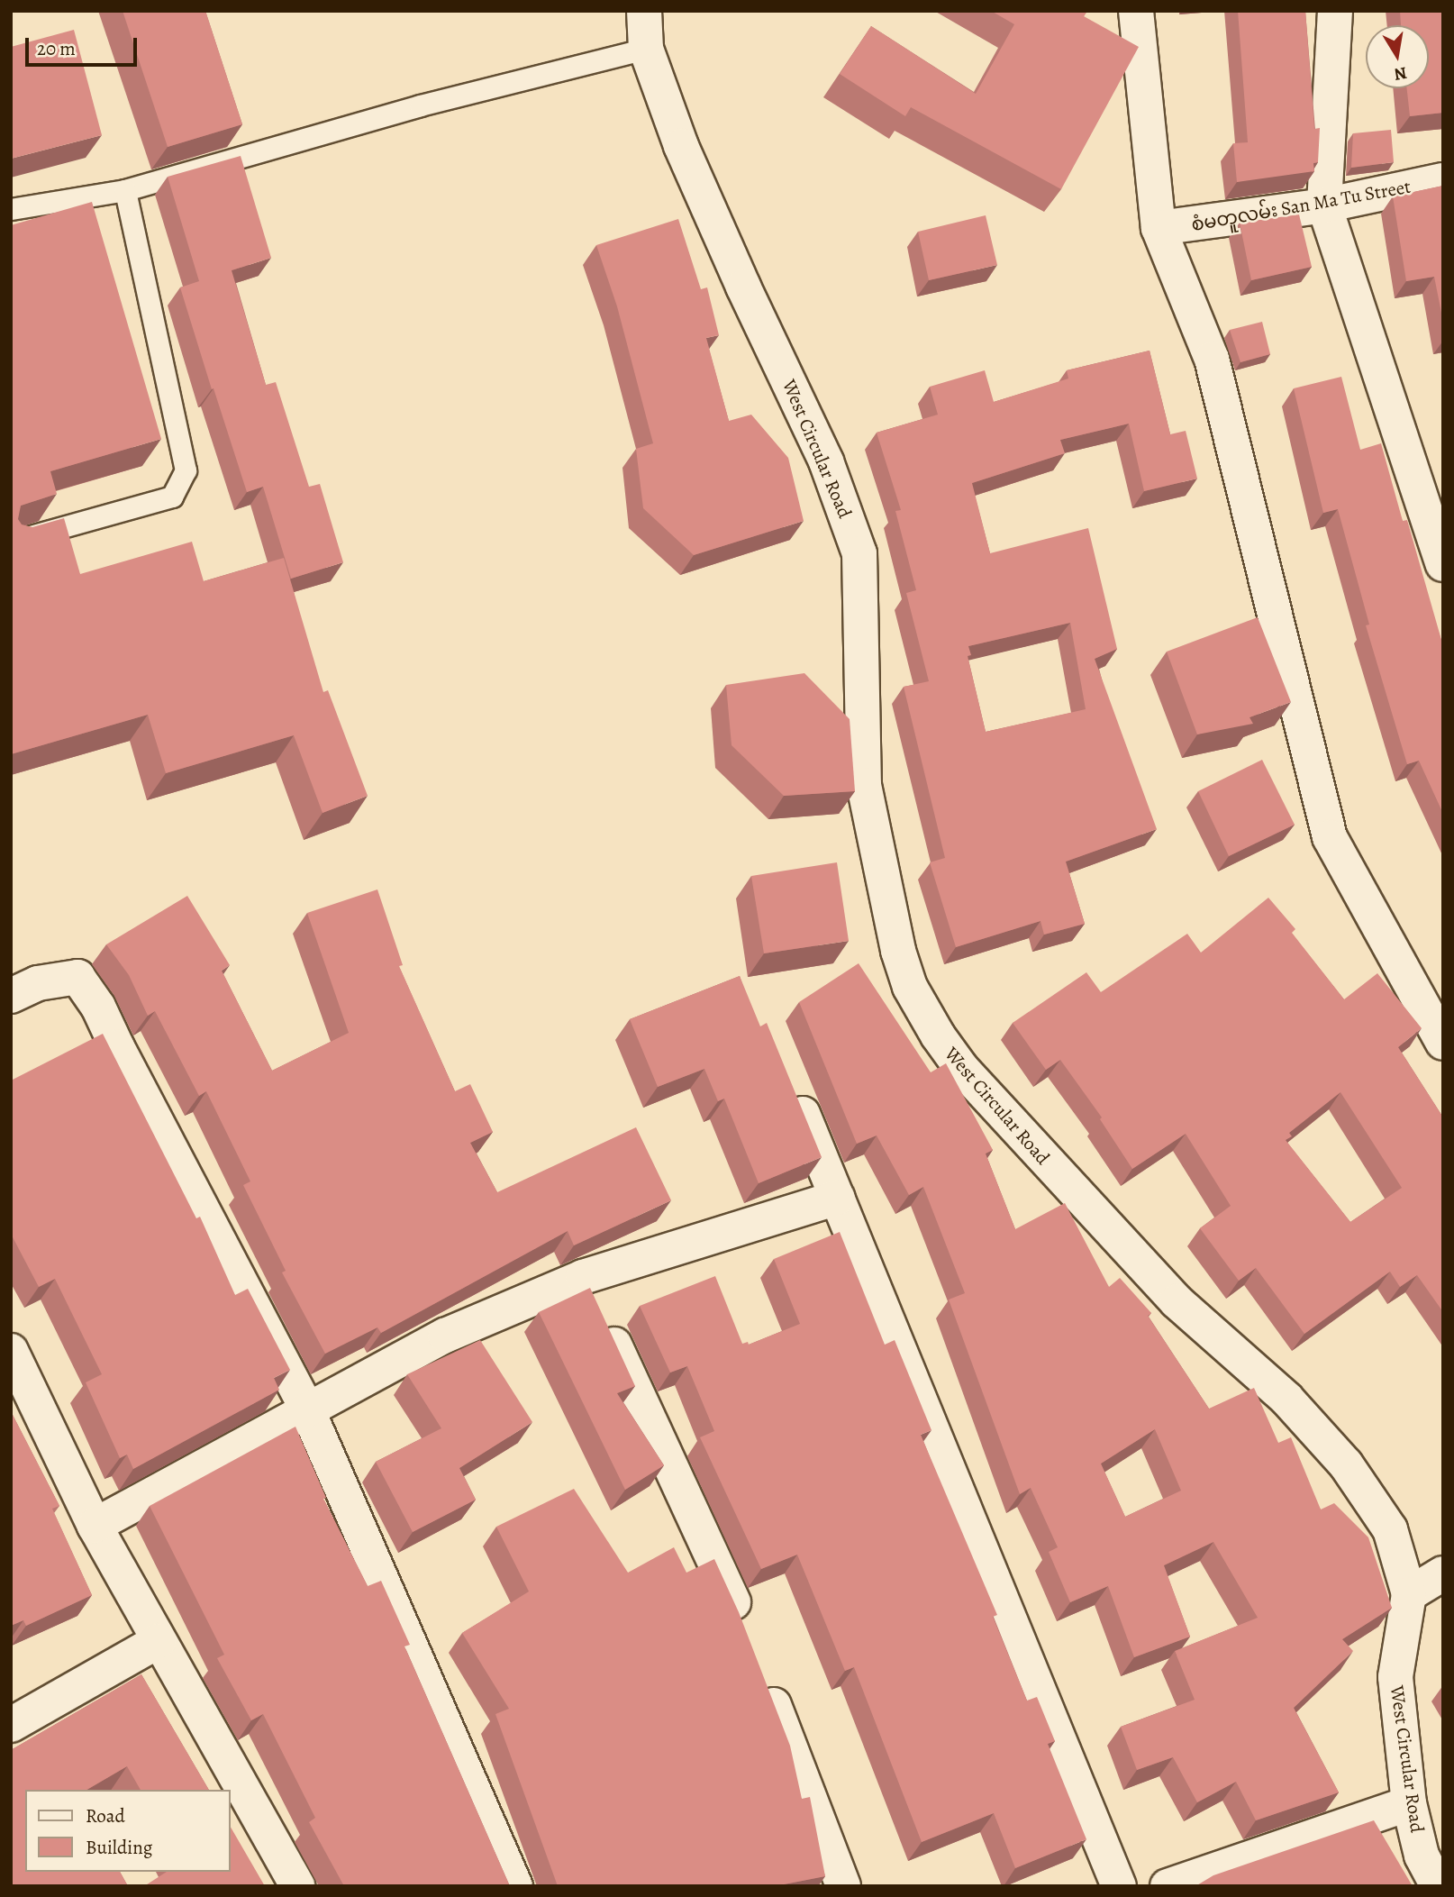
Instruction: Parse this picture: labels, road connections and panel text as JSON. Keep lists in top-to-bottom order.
{
  "streets": {
    "street": ["စံမတူလမ်း San Ma Tu Street", "West Circular Road"]
  },
  "legend": ["Road", "Building"],
  "scale_bar": "20 m",
  "north": "bottom"
}
